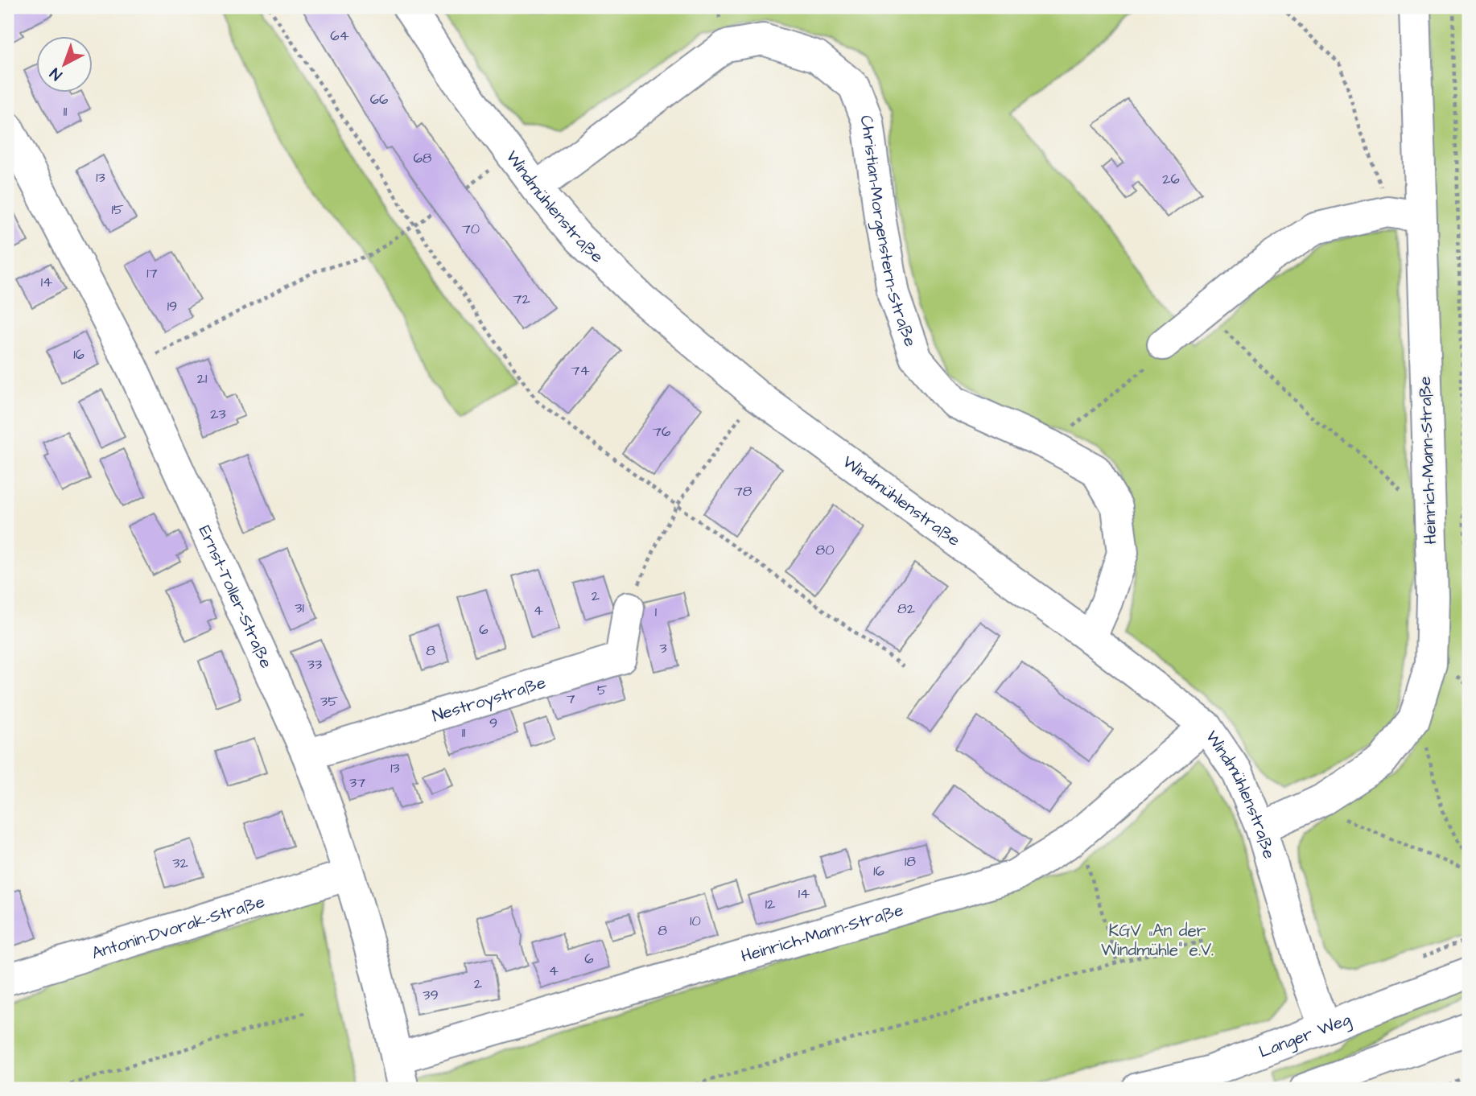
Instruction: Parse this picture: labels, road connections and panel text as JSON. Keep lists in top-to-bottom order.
{
  "streets": {
    "street": [
      "Windmühlenstraße",
      "Christian-Morgenstern-Straße",
      "Heinrich-Mann-Straße",
      "Ernst-Toller-Straße",
      "Nestroystraße",
      "Antonin-Dvorak-Straße",
      "Langer Weg"
    ]
  },
  "crossings": [
    ["Windmühlenstraße", "Christian-Morgenstern-Straße"],
    ["Windmühlenstraße", "Heinrich-Mann-Straße"],
    ["Windmühlenstraße", "Langer Weg"],
    ["Heinrich-Mann-Straße", "Ernst-Toller-Straße"],
    ["Ernst-Toller-Straße", "Nestroystraße"],
    ["Ernst-Toller-Straße", "Antonin-Dvorak-Straße"]
  ],
  "parks": ["KGV „An der Windmühle“ e.V."],
  "house_numbers": [
    "64",
    "66",
    "11",
    "68",
    "13",
    "26",
    "15",
    "70",
    "17",
    "14",
    "72",
    "19",
    "16",
    "74",
    "21",
    "23",
    "76",
    "78",
    "80",
    "2",
    "31",
    "82",
    "4",
    "1",
    "6",
    "3",
    "8",
    "33",
    "5",
    "7",
    "35",
    "9",
    "11",
    "13",
    "37",
    "18",
    "32",
    "16",
    "14",
    "12",
    "10",
    "8",
    "6",
    "4",
    "2",
    "39"
  ],
  "north": "bottom left"
}
